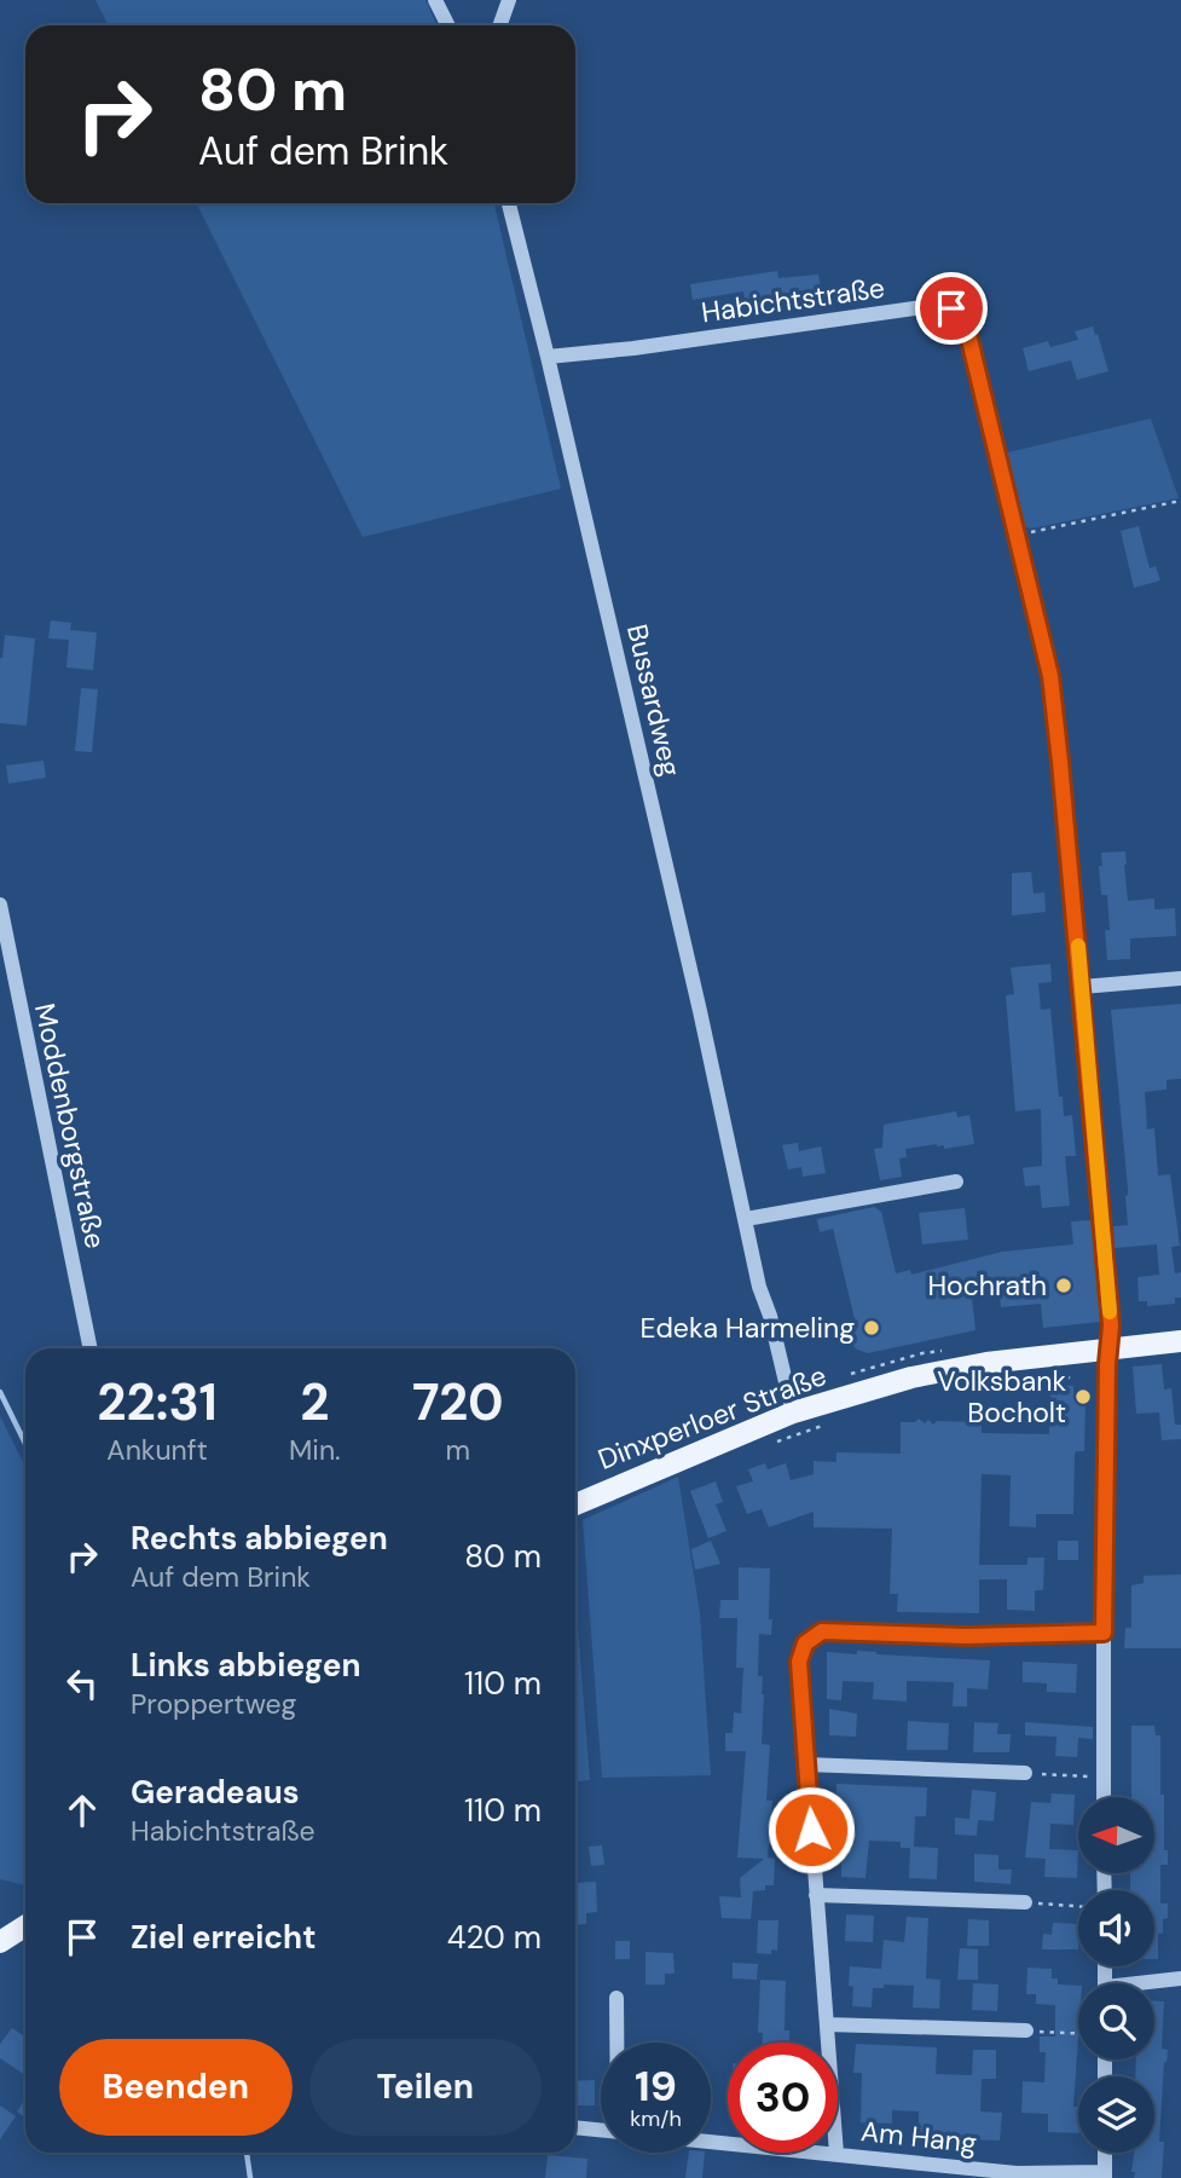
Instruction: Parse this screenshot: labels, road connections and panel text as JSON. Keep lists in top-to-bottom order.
{
  "streets": {
    "main road": ["Dinxperloer Straße"],
    "street": [
      "Habichtstraße",
      "Bussardweg",
      "Moddenborgstraße",
      "Am Hang"
    ]
  },
  "crossings": [
    ["Habichtstraße", "Bussardweg"],
    ["Habichtstraße", "Dinxperloer Straße"],
    ["Bussardweg", "Dinxperloer Straße"]
  ],
  "places": ["Hochrath", "Edeka Harmeling", "Volksbank Bocholt"],
  "north": "left",
  "page": {
    "turn": ["80 m", "Auf dem Brink"],
    "eta": [
      "22:31",
      "Ankunft",
      "2",
      "Min.",
      "720",
      "m"
    ],
    "list": [
      {
        "name": "Rechts abbiegen",
        "note": "Auf dem Brink",
        "value": "80 m"
      },
      {
        "name": "Links abbiegen",
        "note": "Proppertweg",
        "value": "110 m"
      },
      {
        "name": "Geradeaus",
        "note": "Habichtstraße",
        "value": "110 m"
      },
      {
        "name": "Ziel erreicht",
        "value": "420 m"
      }
    ],
    "buttons": ["Beenden", "Teilen"],
    "speed": "19 km/h",
    "limit": "30"
  }
}
